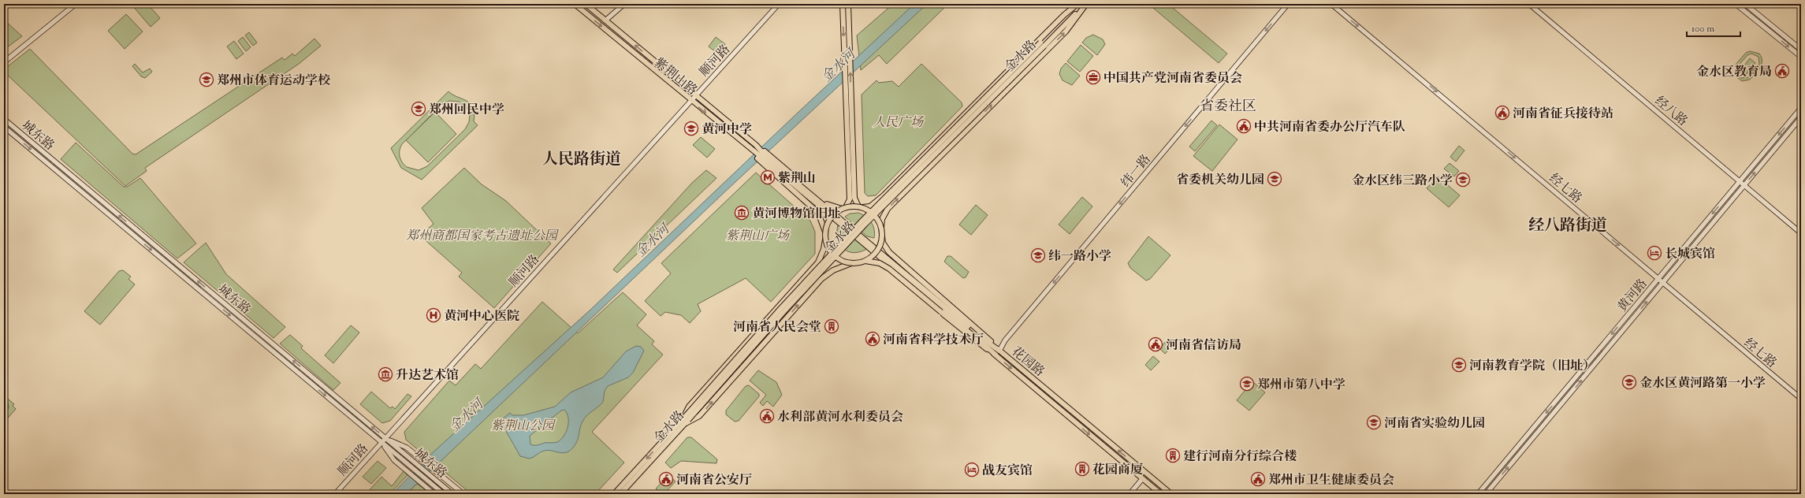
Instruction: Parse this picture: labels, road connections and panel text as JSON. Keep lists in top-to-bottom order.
{
  "streets": {
    "main road": ["金水路", "紫荆山路", "花园路"],
    "street": [
      "顺河路",
      "经八路",
      "城东路",
      "纬一路",
      "经七路",
      "黄河路"
    ]
  },
  "crossings": [
    ["顺河路", "紫荆山路"],
    ["顺河路", "城东路"],
    ["经八路", "黄河路"],
    ["纬一路", "花园路"],
    ["经七路", "黄河路"]
  ],
  "one_way": ["纬一路", "经七路"],
  "districts": ["省委社区", "人民路街道", "经八路街道"],
  "water": ["金水河"],
  "parks": [
    "人民广场",
    "郑州商都国家考古遗址公园",
    "紫荆山广场",
    "紫荆山公园"
  ],
  "places": {
    "public building": [
      "金水区教育局",
      "河南省征兵接待站",
      "中共河南省委办公厅汽车队",
      "河南省科学技术厅",
      "河南省信访局",
      "水利部黄河水利委员会",
      "河南省公安厅",
      "郑州市卫生健康委员会"
    ],
    "office": ["中国共产党河南省委员会"],
    "school or university": [
      "郑州市体育运动学校",
      "郑州回民中学",
      "黄河中学",
      "省委机关幼儿园",
      "金水区纬三路小学",
      "纬一路小学",
      "河南教育学院（旧址）",
      "金水区黄河路第一小学",
      "郑州市第八中学",
      "河南省实验幼儿园"
    ],
    "metro station": ["紫荆山"],
    "museum": ["黄河博物馆旧址", "升达艺术馆"],
    "hotel": ["长城宾馆", "战友宾馆"],
    "hospital": ["黄河中心医院"],
    "building": ["河南省人民会堂", "建行河南分行综合楼", "花园商厦"]
  },
  "scale_bar": "100 m"
}
